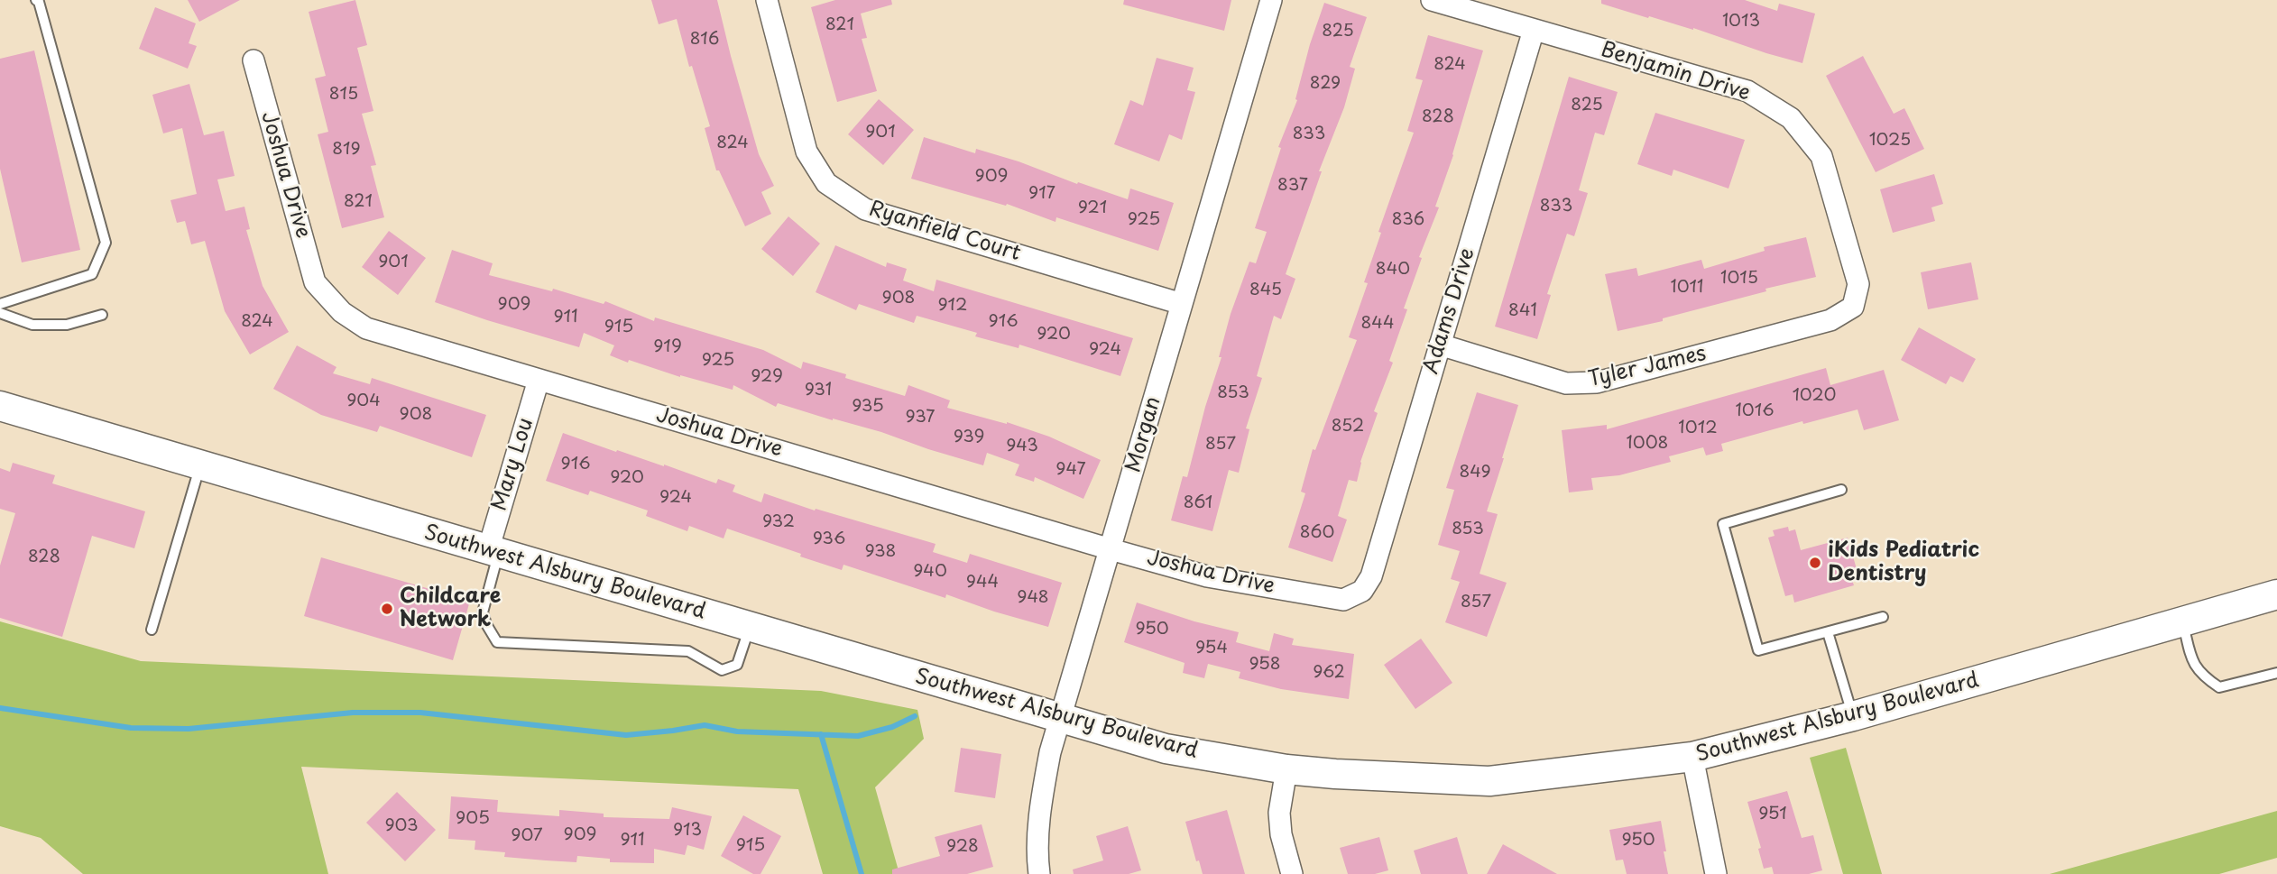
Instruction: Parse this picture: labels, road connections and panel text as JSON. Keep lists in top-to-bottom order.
{
  "streets": {
    "main road": ["Southwest Alsbury Boulevard"],
    "street": [
      "Benjamin Drive",
      "Joshua Drive",
      "Ryanfield Court",
      "Adams Drive",
      "Tyler James",
      "Morgan",
      "Mary Lou"
    ]
  },
  "crossings": [
    ["Benjamin Drive", "Adams Drive"],
    ["Benjamin Drive", "Tyler James"],
    ["Joshua Drive", "Adams Drive"],
    ["Joshua Drive", "Morgan"],
    ["Joshua Drive", "Mary Lou"],
    ["Ryanfield Court", "Morgan"],
    ["Adams Drive", "Tyler James"],
    ["Morgan", "Southwest Alsbury Boulevard"],
    ["Mary Lou", "Southwest Alsbury Boulevard"]
  ],
  "places": ["iKids Pediatric Dentistry", "Childcare Network"],
  "house_numbers": [
    "1013",
    "821",
    "825",
    "816",
    "824",
    "829",
    "815",
    "825",
    "828",
    "901",
    "833",
    "1025",
    "824",
    "819",
    "909",
    "837",
    "917",
    "821",
    "833",
    "921",
    "925",
    "836",
    "901",
    "840",
    "1015",
    "1011",
    "845",
    "908",
    "909",
    "912",
    "841",
    "911",
    "824",
    "916",
    "844",
    "915",
    "920",
    "919",
    "924",
    "925",
    "929",
    "931",
    "853",
    "1020",
    "904",
    "935",
    "1016",
    "908",
    "937",
    "852",
    "1012",
    "939",
    "1008",
    "857",
    "943",
    "916",
    "947",
    "849",
    "920",
    "924",
    "861",
    "932",
    "853",
    "860",
    "936",
    "938",
    "828",
    "940",
    "944",
    "948",
    "857",
    "950",
    "954",
    "958",
    "962",
    "951",
    "905",
    "903",
    "913",
    "909",
    "907",
    "911",
    "950",
    "915",
    "928"
  ]
}
